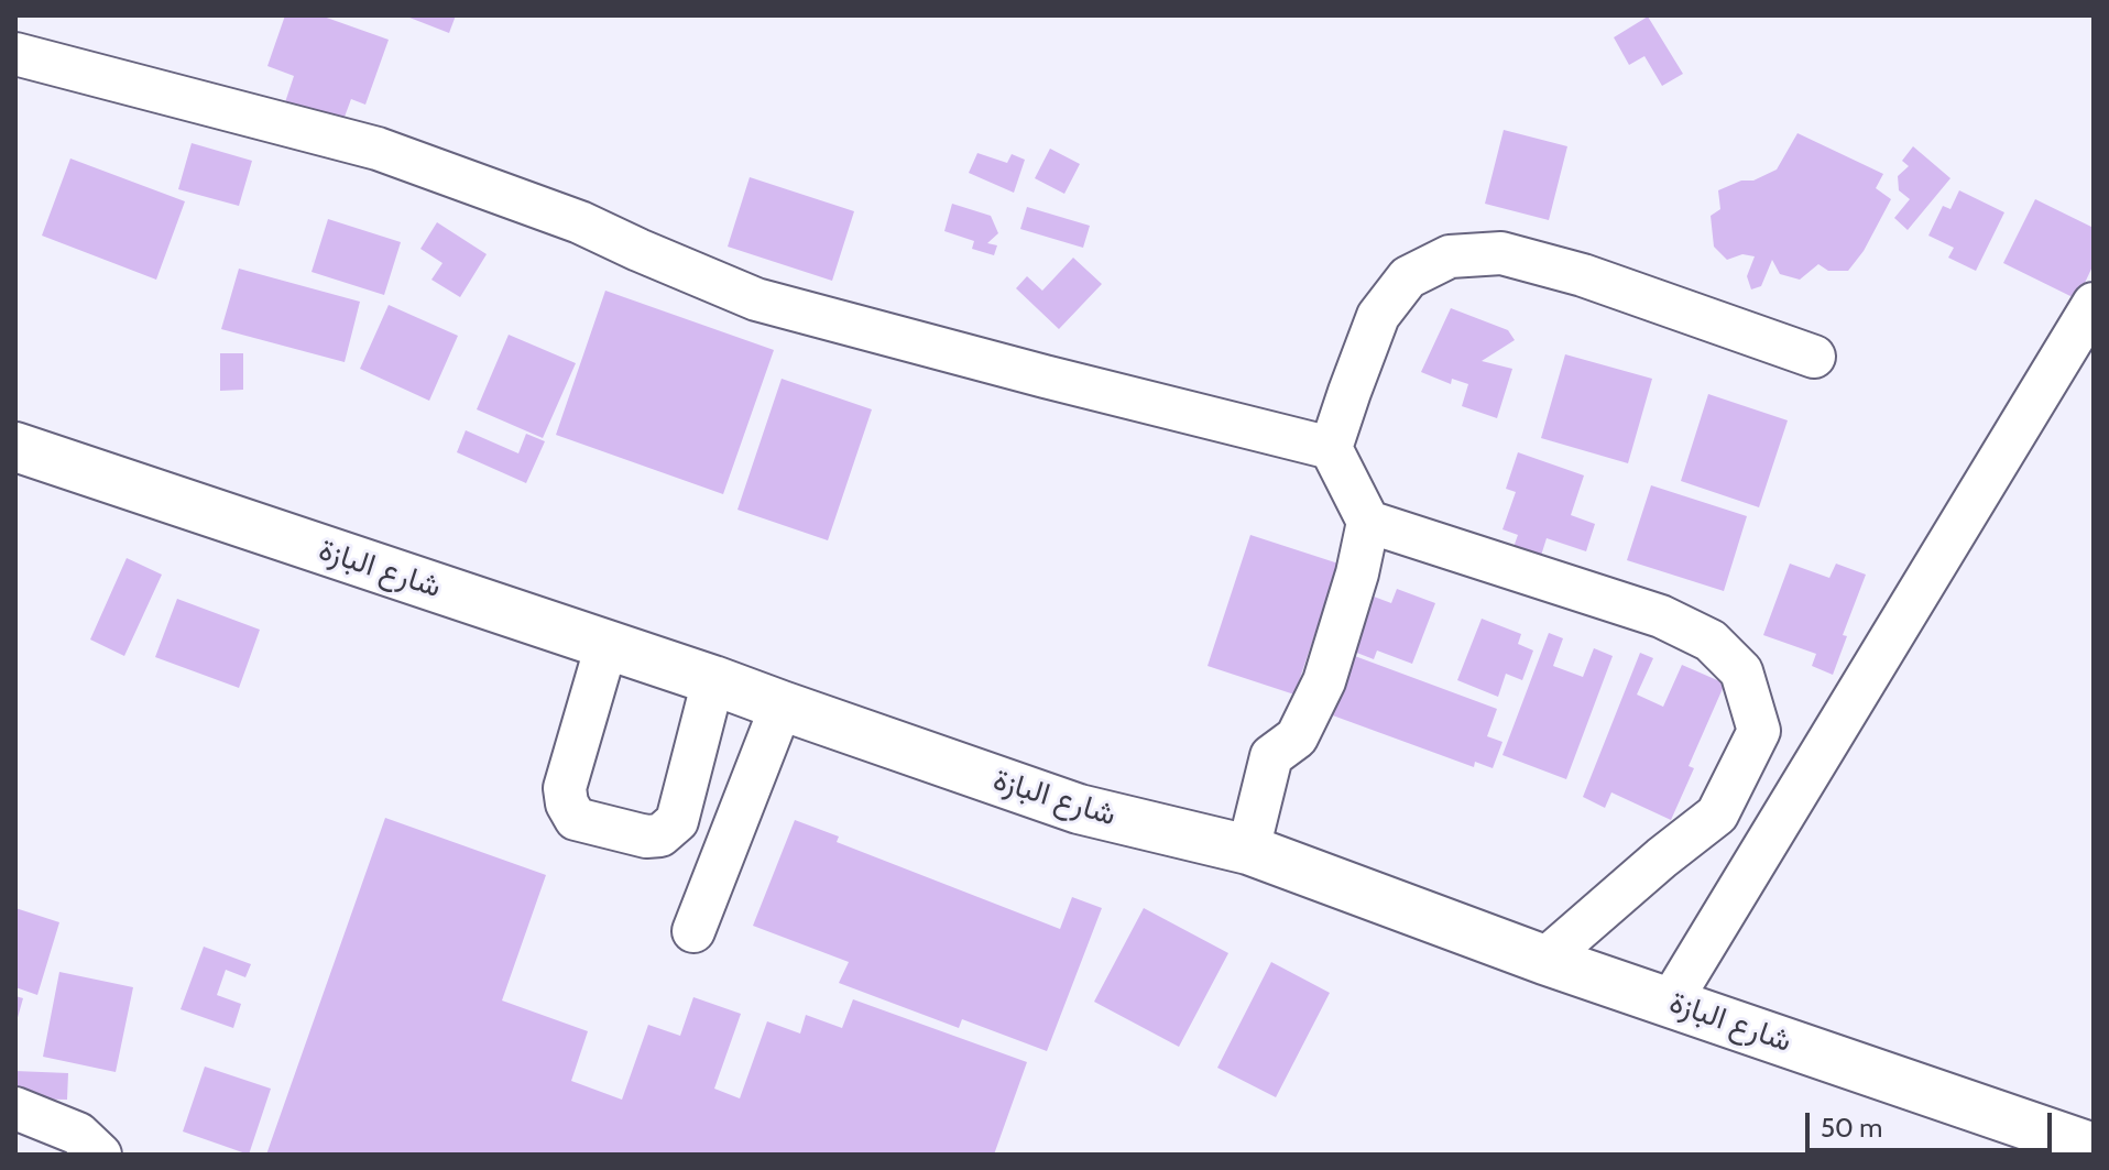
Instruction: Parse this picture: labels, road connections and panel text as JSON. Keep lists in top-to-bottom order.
{
  "streets": {
    "main road": ["شارع البازة"]
  },
  "scale_bar": "50 m"
}
